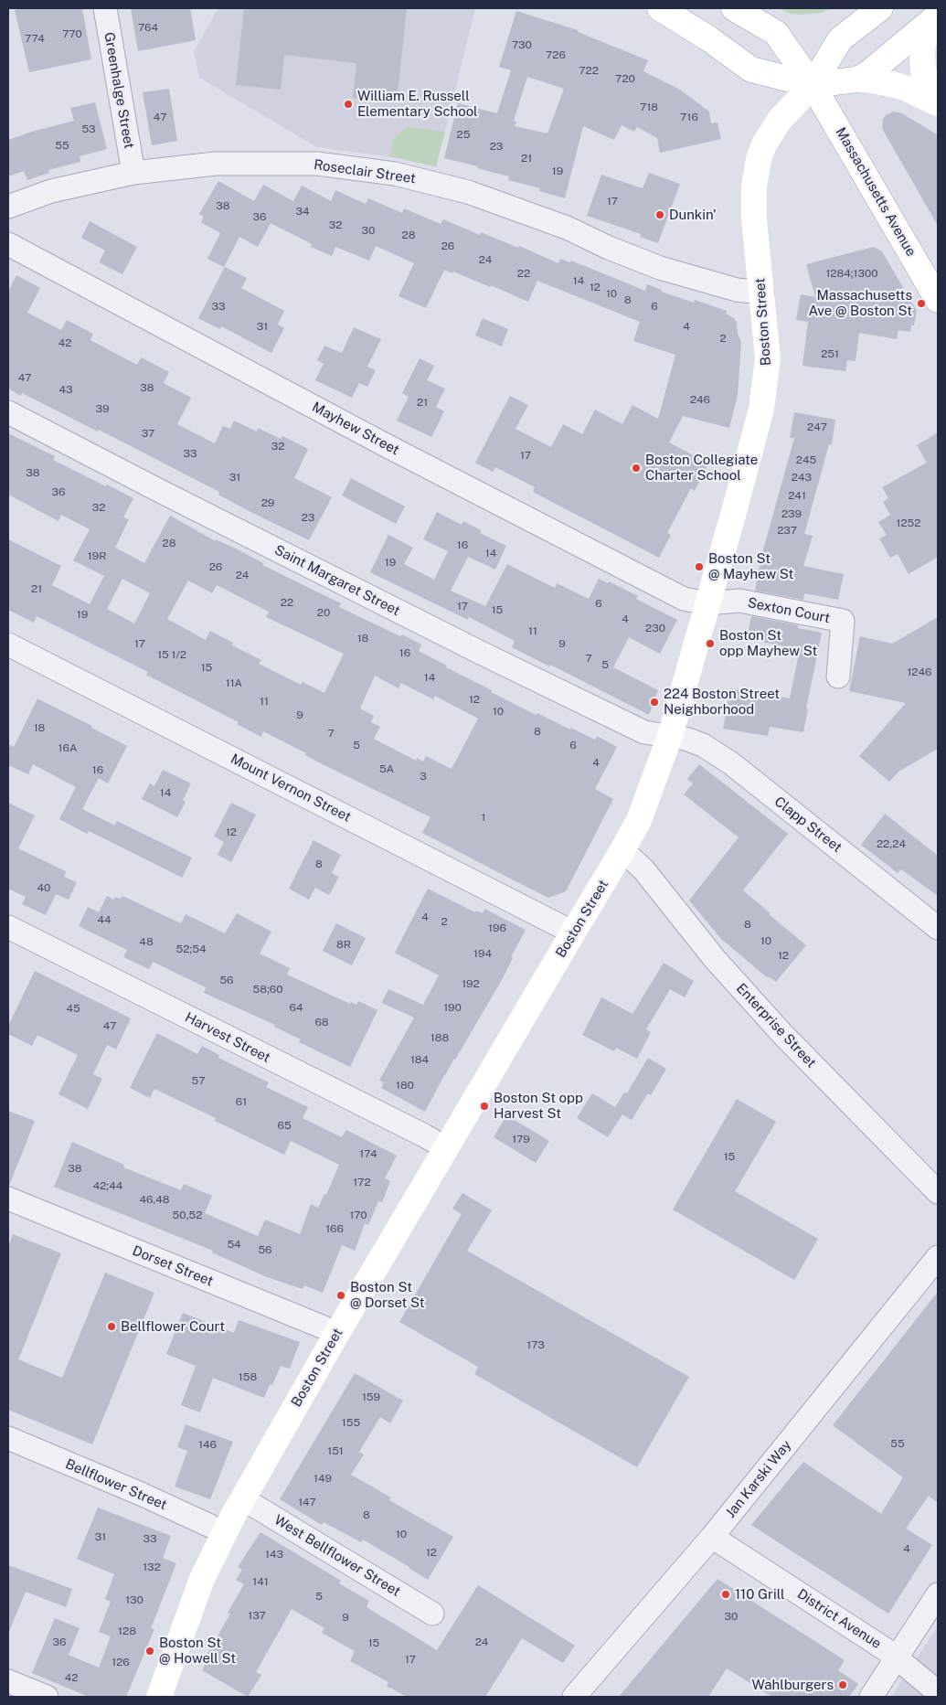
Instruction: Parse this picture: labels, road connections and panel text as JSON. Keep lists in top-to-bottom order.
{
  "streets": {
    "main road": ["Massachusetts Avenue", "Boston Street"],
    "street": [
      "Greenhalge Street",
      "Roseclair Street",
      "Mayhew Street",
      "Saint Margaret Street",
      "Sexton Court",
      "Mount Vernon Street",
      "Clapp Street",
      "Enterprise Street",
      "Harvest Street",
      "Dorset Street",
      "Jan Karski Way",
      "Bellflower Street",
      "West Bellflower Street",
      "District Avenue"
    ]
  },
  "crossings": [
    ["Greenhalge Street", "Roseclair Street"],
    ["Roseclair Street", "Boston Street"],
    ["Massachusetts Avenue", "Boston Street"],
    ["Boston Street", "Mayhew Street"],
    ["Boston Street", "Saint Margaret Street"],
    ["Boston Street", "Sexton Court"],
    ["Boston Street", "Mount Vernon Street"],
    ["Boston Street", "Clapp Street"],
    ["Boston Street", "Enterprise Street"],
    ["Boston Street", "Harvest Street"],
    ["Boston Street", "Dorset Street"],
    ["Boston Street", "Bellflower Street"],
    ["Boston Street", "West Bellflower Street"],
    ["Mayhew Street", "Sexton Court"],
    ["Saint Margaret Street", "Clapp Street"],
    ["Jan Karski Way", "District Avenue"]
  ],
  "places": [
    "William E. Russell Elementary School",
    "Dunkin'",
    "Massachusetts Ave @ Boston St",
    "Boston Collegiate Charter School",
    "Boston St @ Mayhew St",
    "Boston St opp Mayhew St",
    "224 Boston Street Neighborhood",
    "Boston St opp Harvest St",
    "Boston St @ Dorset St",
    "Bellflower Court",
    "110 Grill",
    "Boston St @ Howell St",
    "Wahlburgers"
  ],
  "house_numbers": [
    "764",
    "770",
    "774",
    "730",
    "726",
    "722",
    "720",
    "718",
    "47",
    "716",
    "53",
    "25",
    "55",
    "23",
    "21",
    "19",
    "17",
    "38",
    "34",
    "36",
    "32",
    "30",
    "28",
    "26",
    "24",
    "22",
    "1284;1300",
    "14",
    "12",
    "10",
    "8",
    "33",
    "6",
    "31",
    "4",
    "2",
    "42",
    "251",
    "47",
    "38",
    "43",
    "246",
    "21",
    "39",
    "247",
    "37",
    "32",
    "33",
    "17",
    "245",
    "38",
    "31",
    "243",
    "36",
    "241",
    "29",
    "32",
    "239",
    "23",
    "1252",
    "237",
    "28",
    "16",
    "14",
    "19R",
    "19",
    "26",
    "24",
    "21",
    "22",
    "6",
    "17",
    "15",
    "20",
    "19",
    "4",
    "230",
    "11",
    "18",
    "17",
    "9",
    "16",
    "15 1/2",
    "7",
    "5",
    "15",
    "1246",
    "14",
    "11A",
    "12",
    "11",
    "10",
    "9",
    "18",
    "8",
    "7",
    "5",
    "6",
    "16A",
    "4",
    "5A",
    "16",
    "3",
    "14",
    "1",
    "12",
    "22,24",
    "8",
    "40",
    "4",
    "44",
    "2",
    "8",
    "196",
    "10",
    "48",
    "8R",
    "52;54",
    "194",
    "12",
    "56",
    "192",
    "58;60",
    "64",
    "190",
    "45",
    "68",
    "47",
    "188",
    "184",
    "57",
    "180",
    "61",
    "65",
    "179",
    "174",
    "15",
    "38",
    "172",
    "42;44",
    "46,48",
    "50,52",
    "170",
    "166",
    "54",
    "56",
    "173",
    "158",
    "159",
    "155",
    "55",
    "146",
    "151",
    "149",
    "147",
    "8",
    "10",
    "31",
    "33",
    "4",
    "12",
    "143",
    "132",
    "141",
    "5",
    "130",
    "137",
    "30",
    "9",
    "128",
    "36",
    "24",
    "15",
    "17",
    "126",
    "42"
  ]
}
